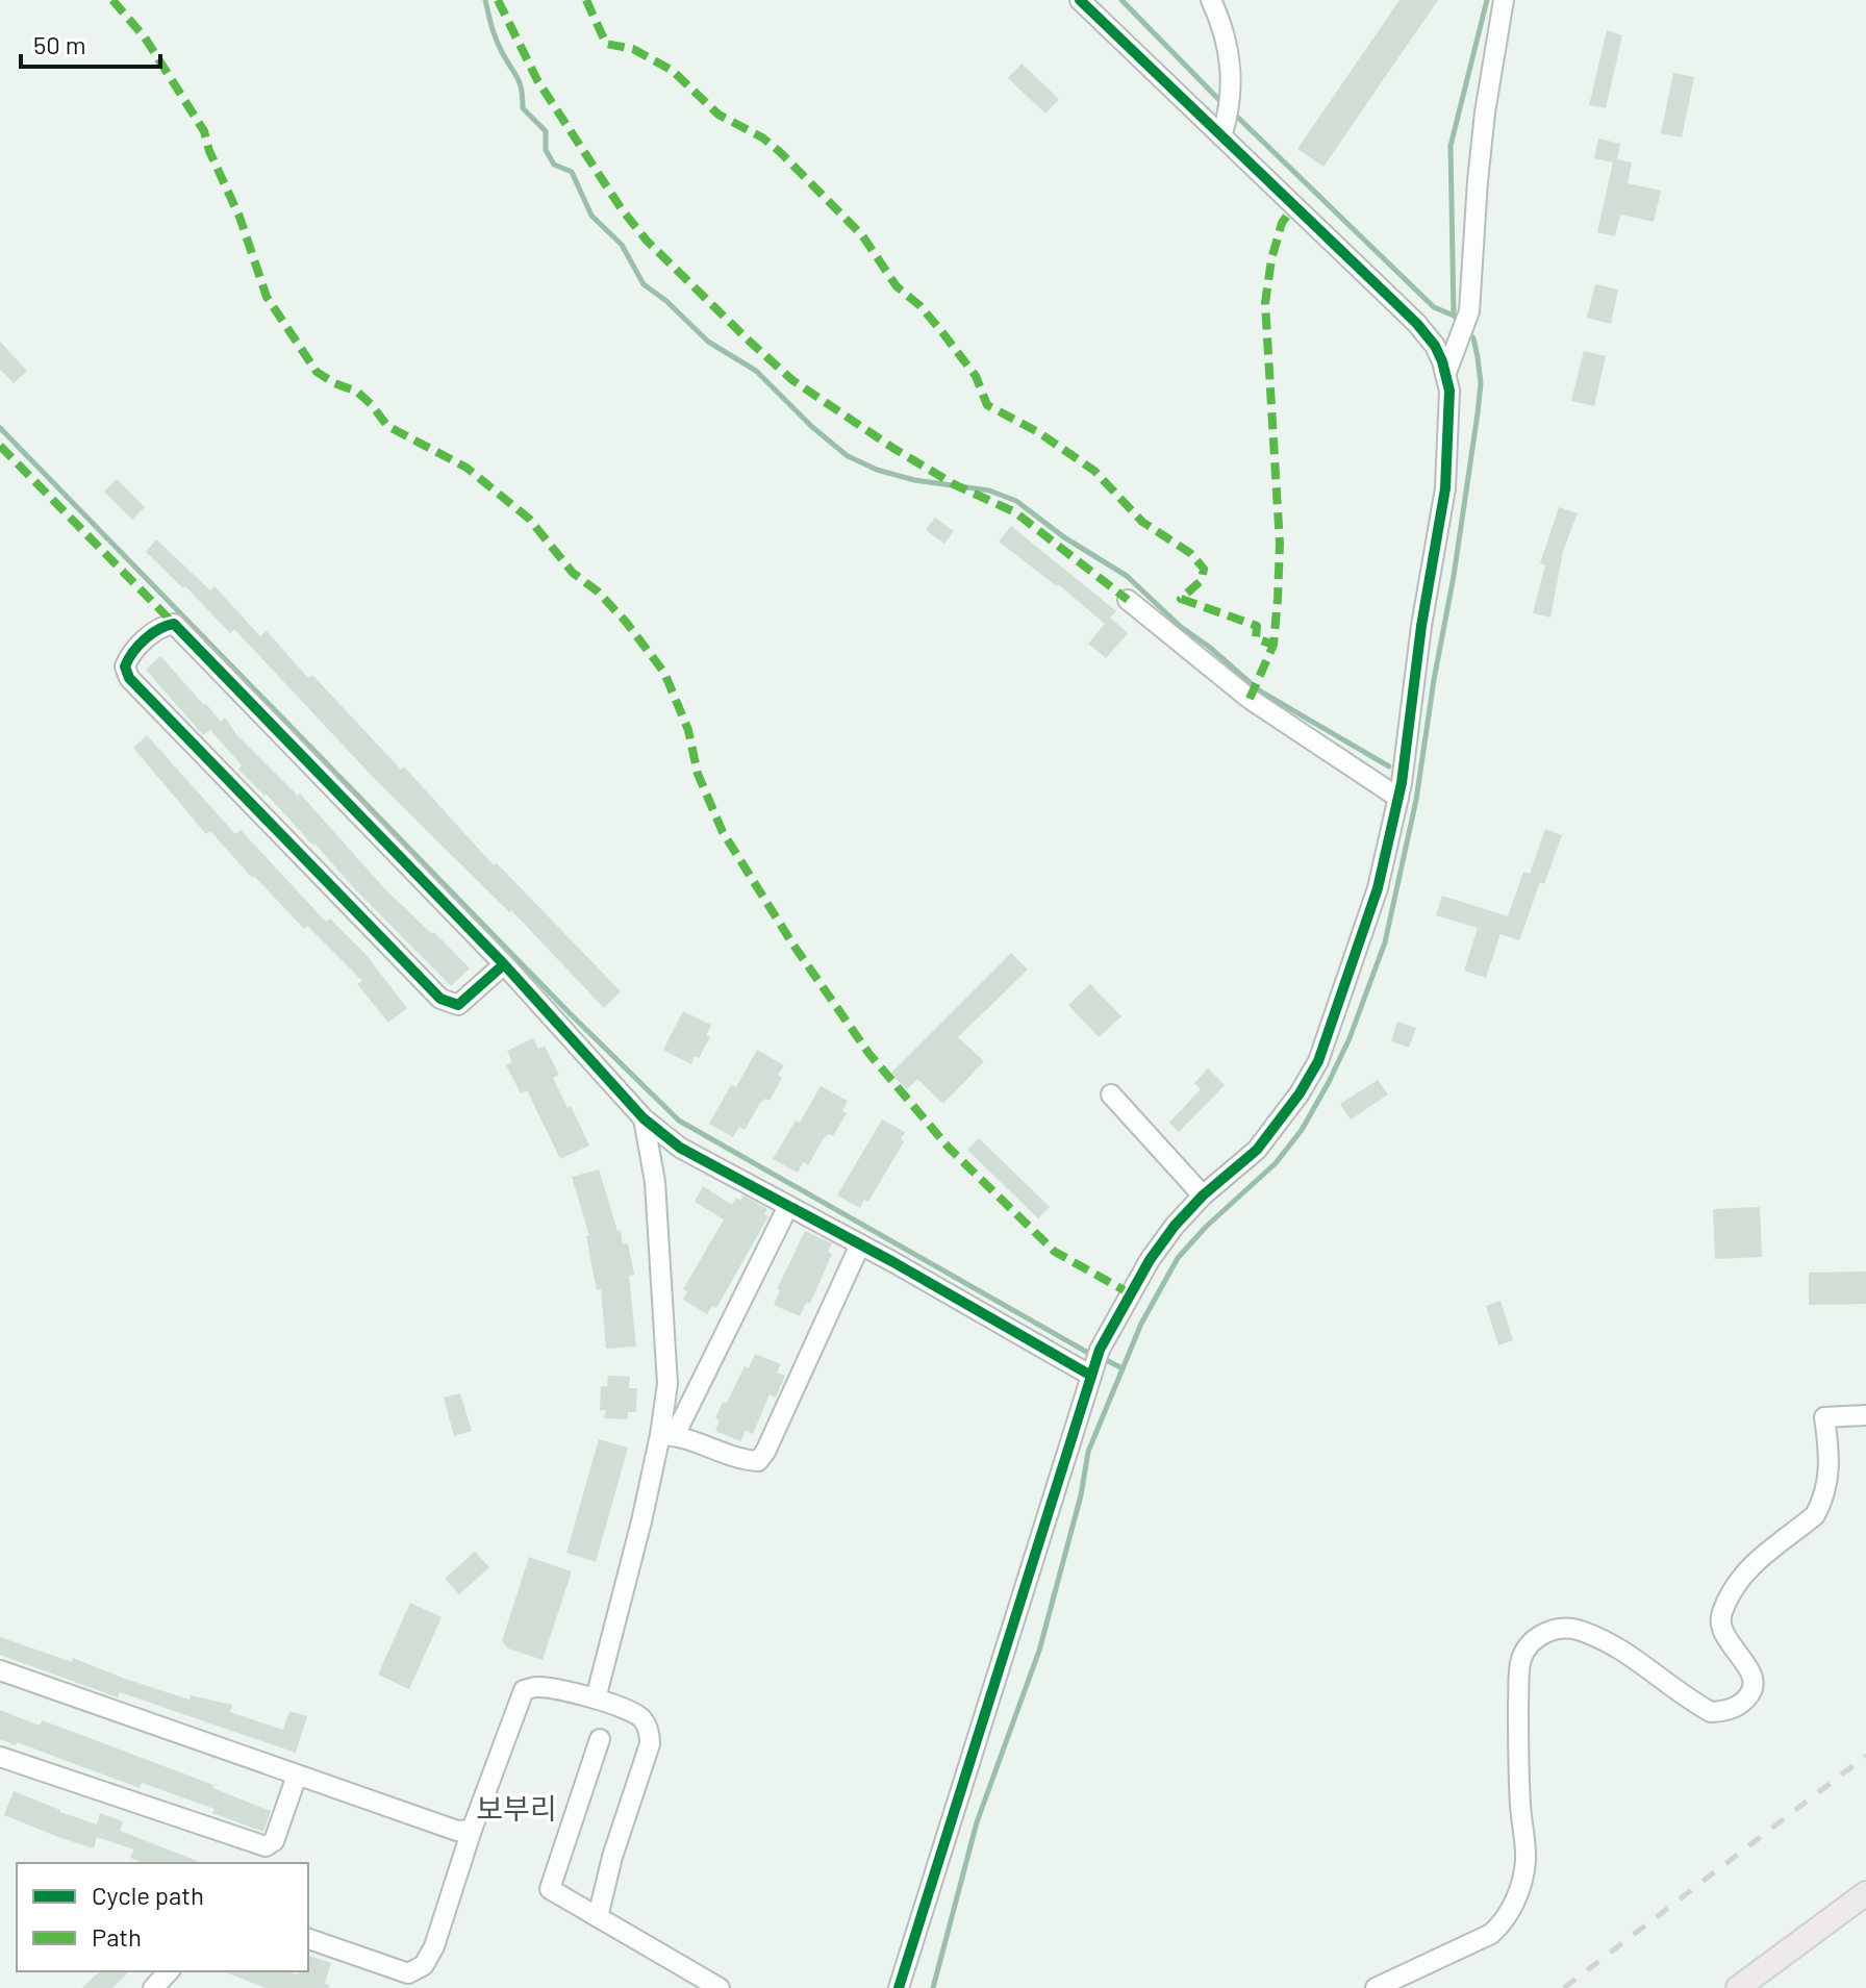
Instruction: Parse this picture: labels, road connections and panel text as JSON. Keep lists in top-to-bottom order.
{
  "districts": ["보부리"],
  "legend": ["Cycle path", "Path"],
  "scale_bar": "50 m"
}
